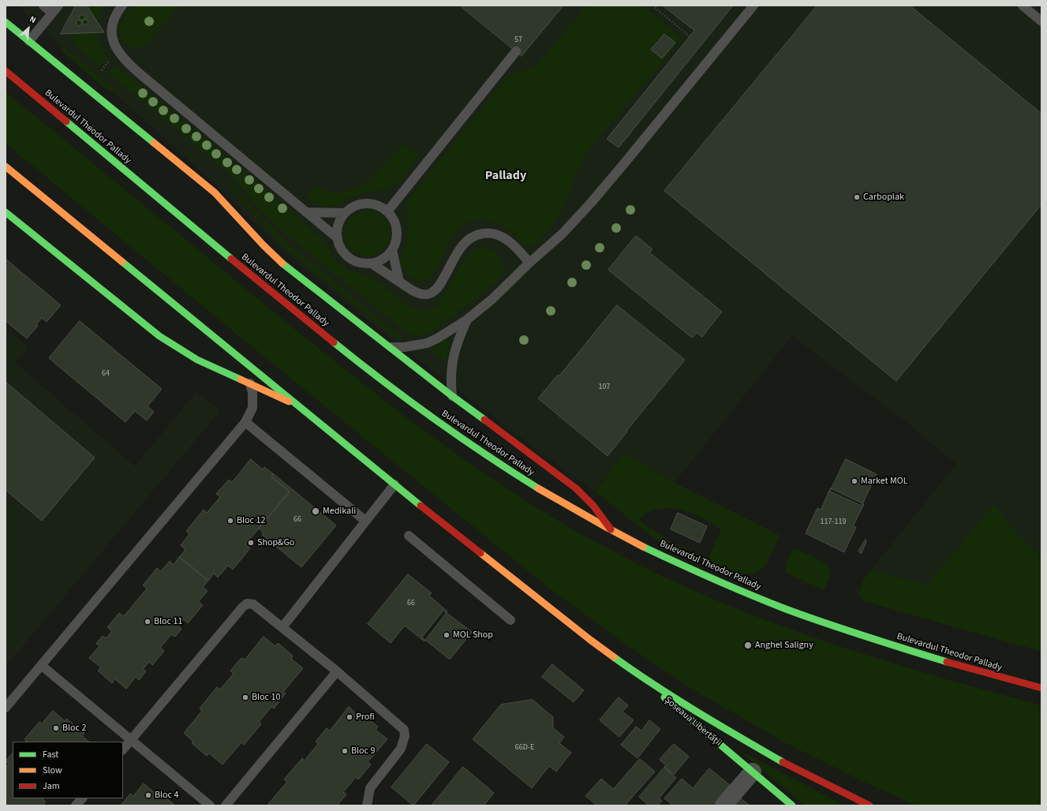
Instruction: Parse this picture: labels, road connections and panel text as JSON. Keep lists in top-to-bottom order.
{
  "streets": {
    "main road": ["Bulevardul Theodor Pallady", "Șoseaua Libertății"]
  },
  "districts": ["Pallady"],
  "places": [
    "Carboplak",
    "Market MOL",
    "Medikali",
    "Bloc 12",
    "Shop&Go",
    "Bloc 11",
    "MOL Shop",
    "Anghel Saligny",
    "Bloc 10",
    "Profi",
    "Bloc 2",
    "Bloc 9",
    "Bloc 4"
  ],
  "house_numbers": [
    "57",
    "64",
    "107",
    "66",
    "117-119",
    "66",
    "66D-E"
  ],
  "legend": ["Fast", "Slow", "Jam"],
  "north": "top right"
}
